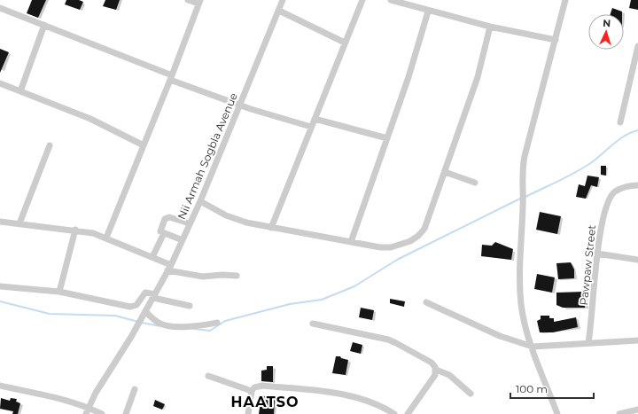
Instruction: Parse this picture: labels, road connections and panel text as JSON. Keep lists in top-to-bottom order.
{
  "streets": {
    "street": ["Nii Armah Sogbla Avenue", "Pawpaw Street"]
  },
  "districts": ["HAATSO"],
  "scale_bar": "100 m",
  "north": "top"
}
